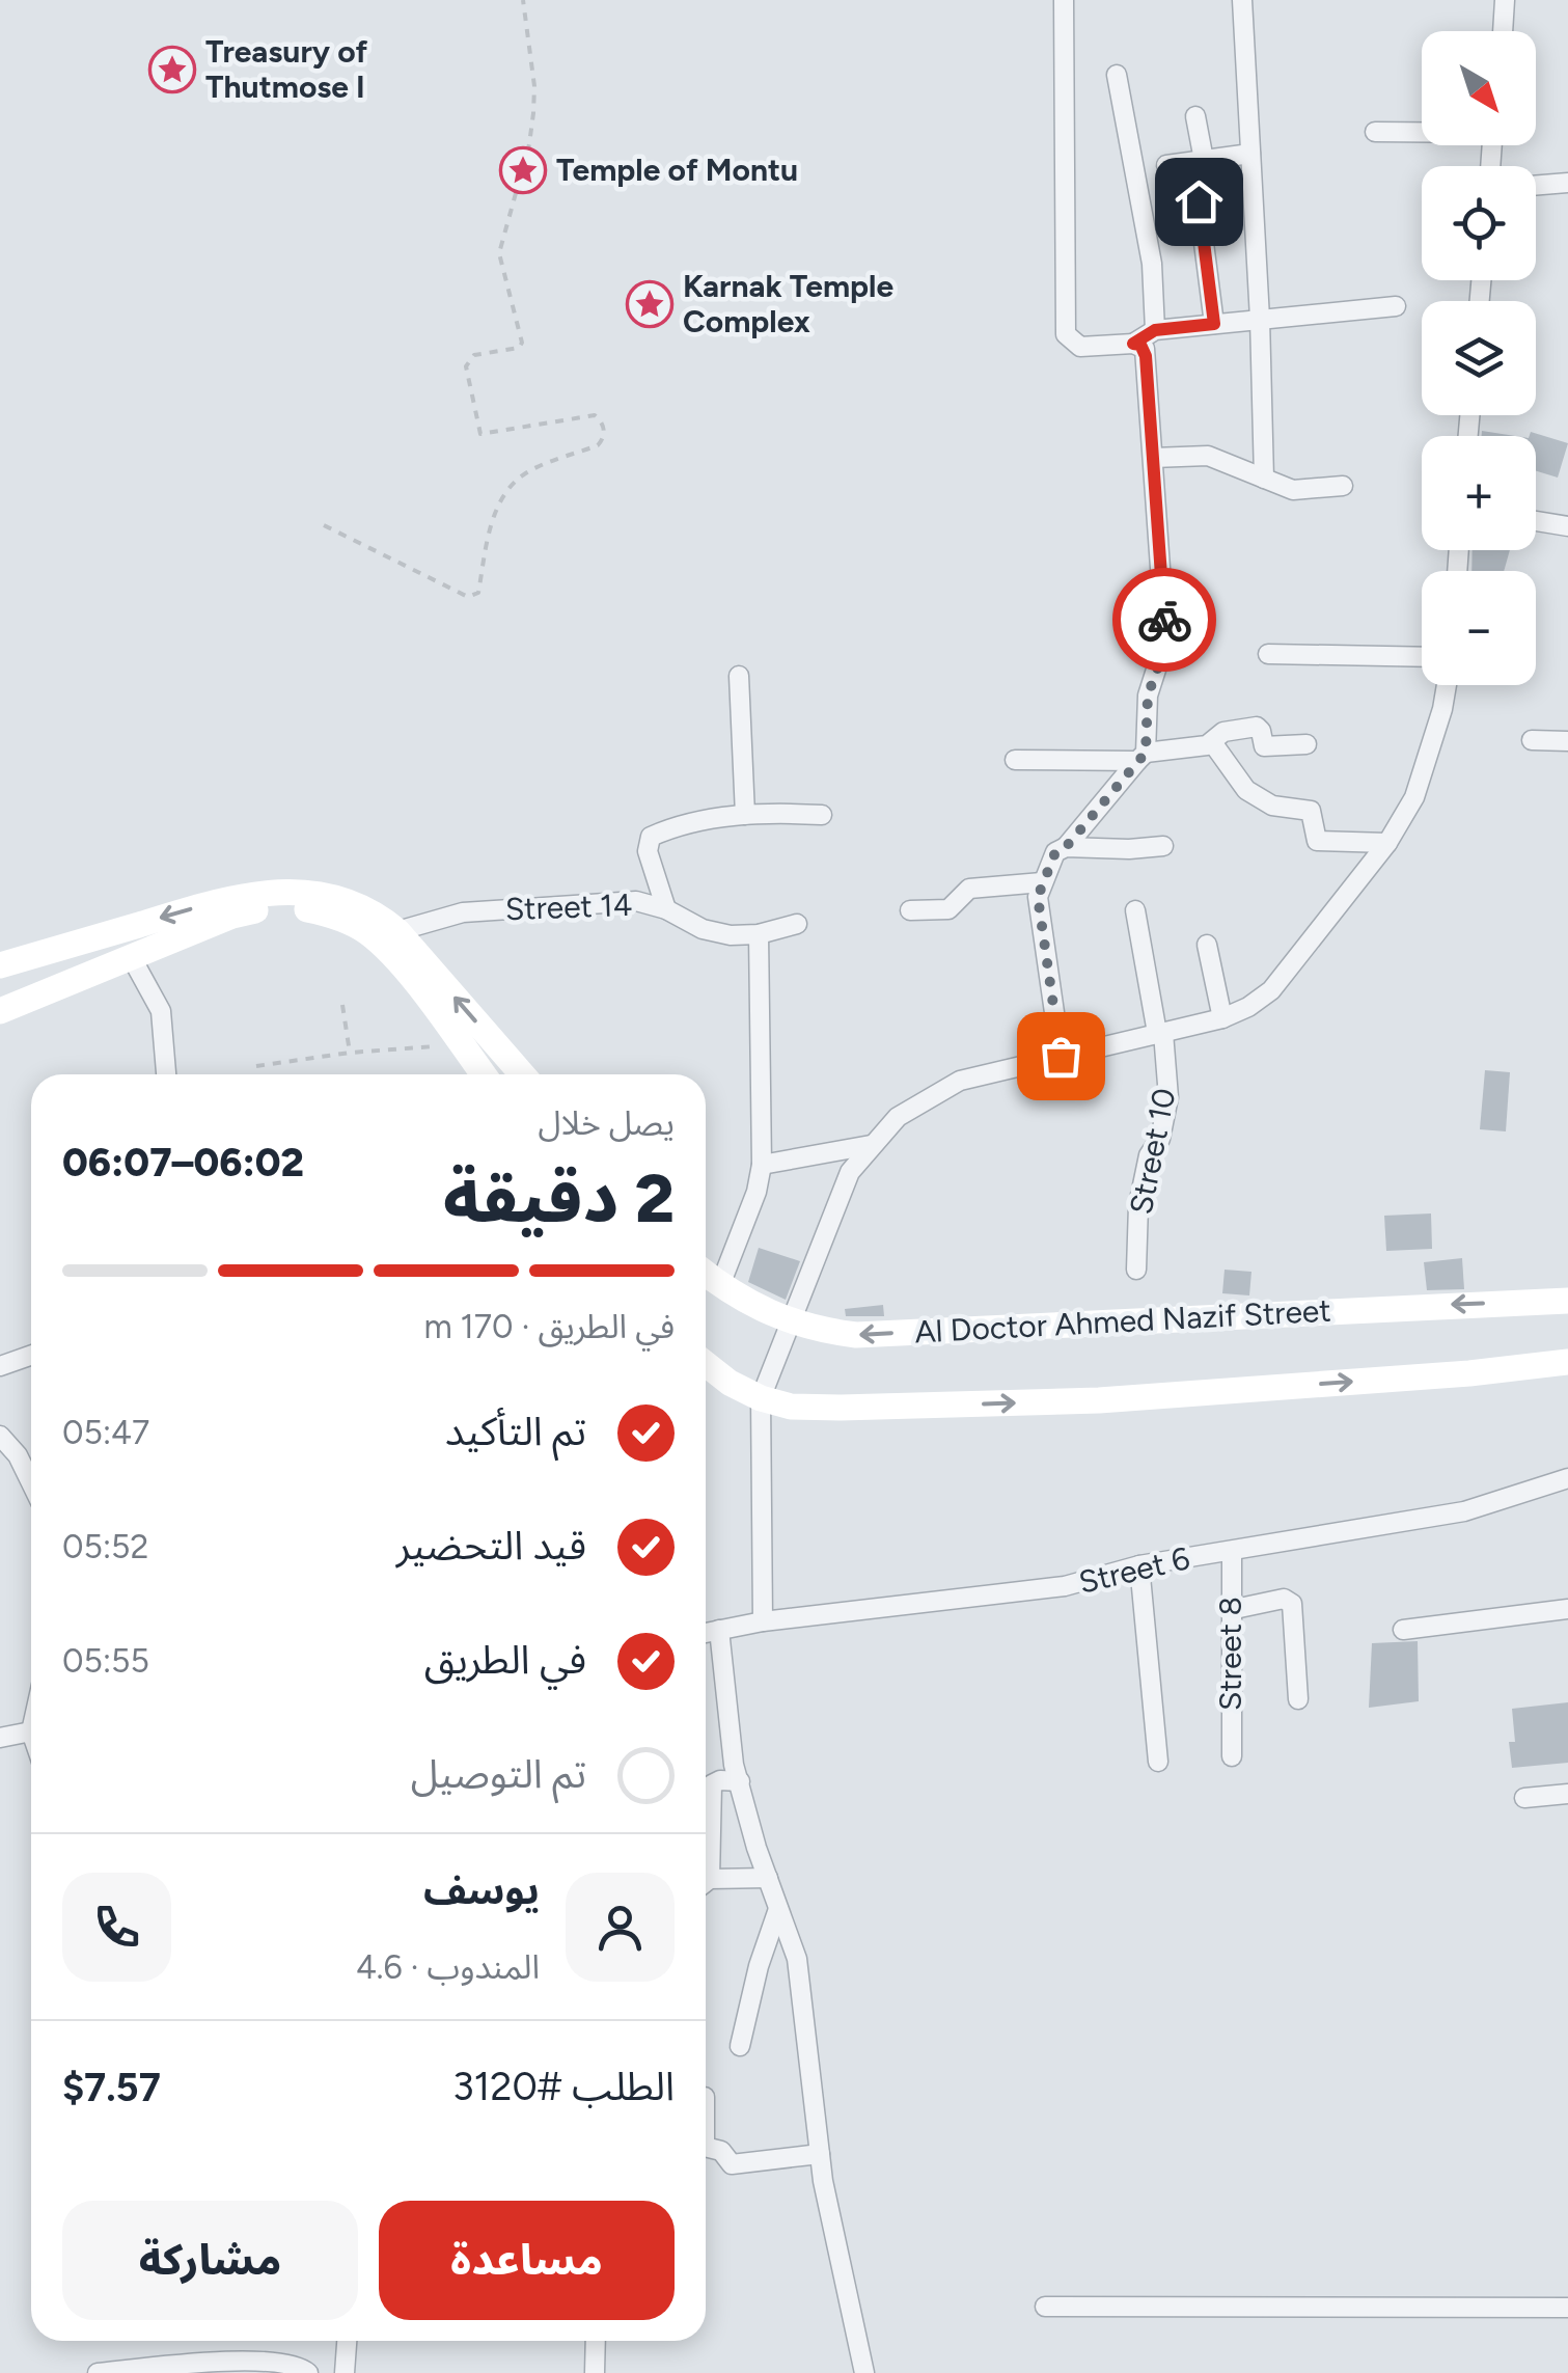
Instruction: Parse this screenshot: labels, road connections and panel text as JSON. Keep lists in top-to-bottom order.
{
  "streets": {
    "main road": ["Al Doctor Ahmed Nazif Street"],
    "street": [
      "Street 14",
      "Street 10",
      "Street 6",
      "Street 8"
    ]
  },
  "crossings": [
    ["Street 6", "Street 8"]
  ],
  "places": {
    "place": ["Treasury of Thutmose I", "Temple of Montu", "Karnak Temple Complex"]
  },
  "north": "bottom right",
  "page": {
    "map_buttons": ["+", "−"],
    "heading": ["2 دقيقة", "يصل خلال", "06:02–06:07"],
    "panel": [
      "يوسف",
      "المندوب · 4.6",
      "الطلب #3120",
      "$7.57"
    ],
    "bar": "في الطريق · 170 m",
    "list": [
      ["تم التأكيد", "05:47"],
      ["قيد التحضير", "05:52"],
      ["في الطريق", "05:55"],
      "تم التوصيل"
    ],
    "buttons": ["مساعدة", "مشاركة"]
  }
}
